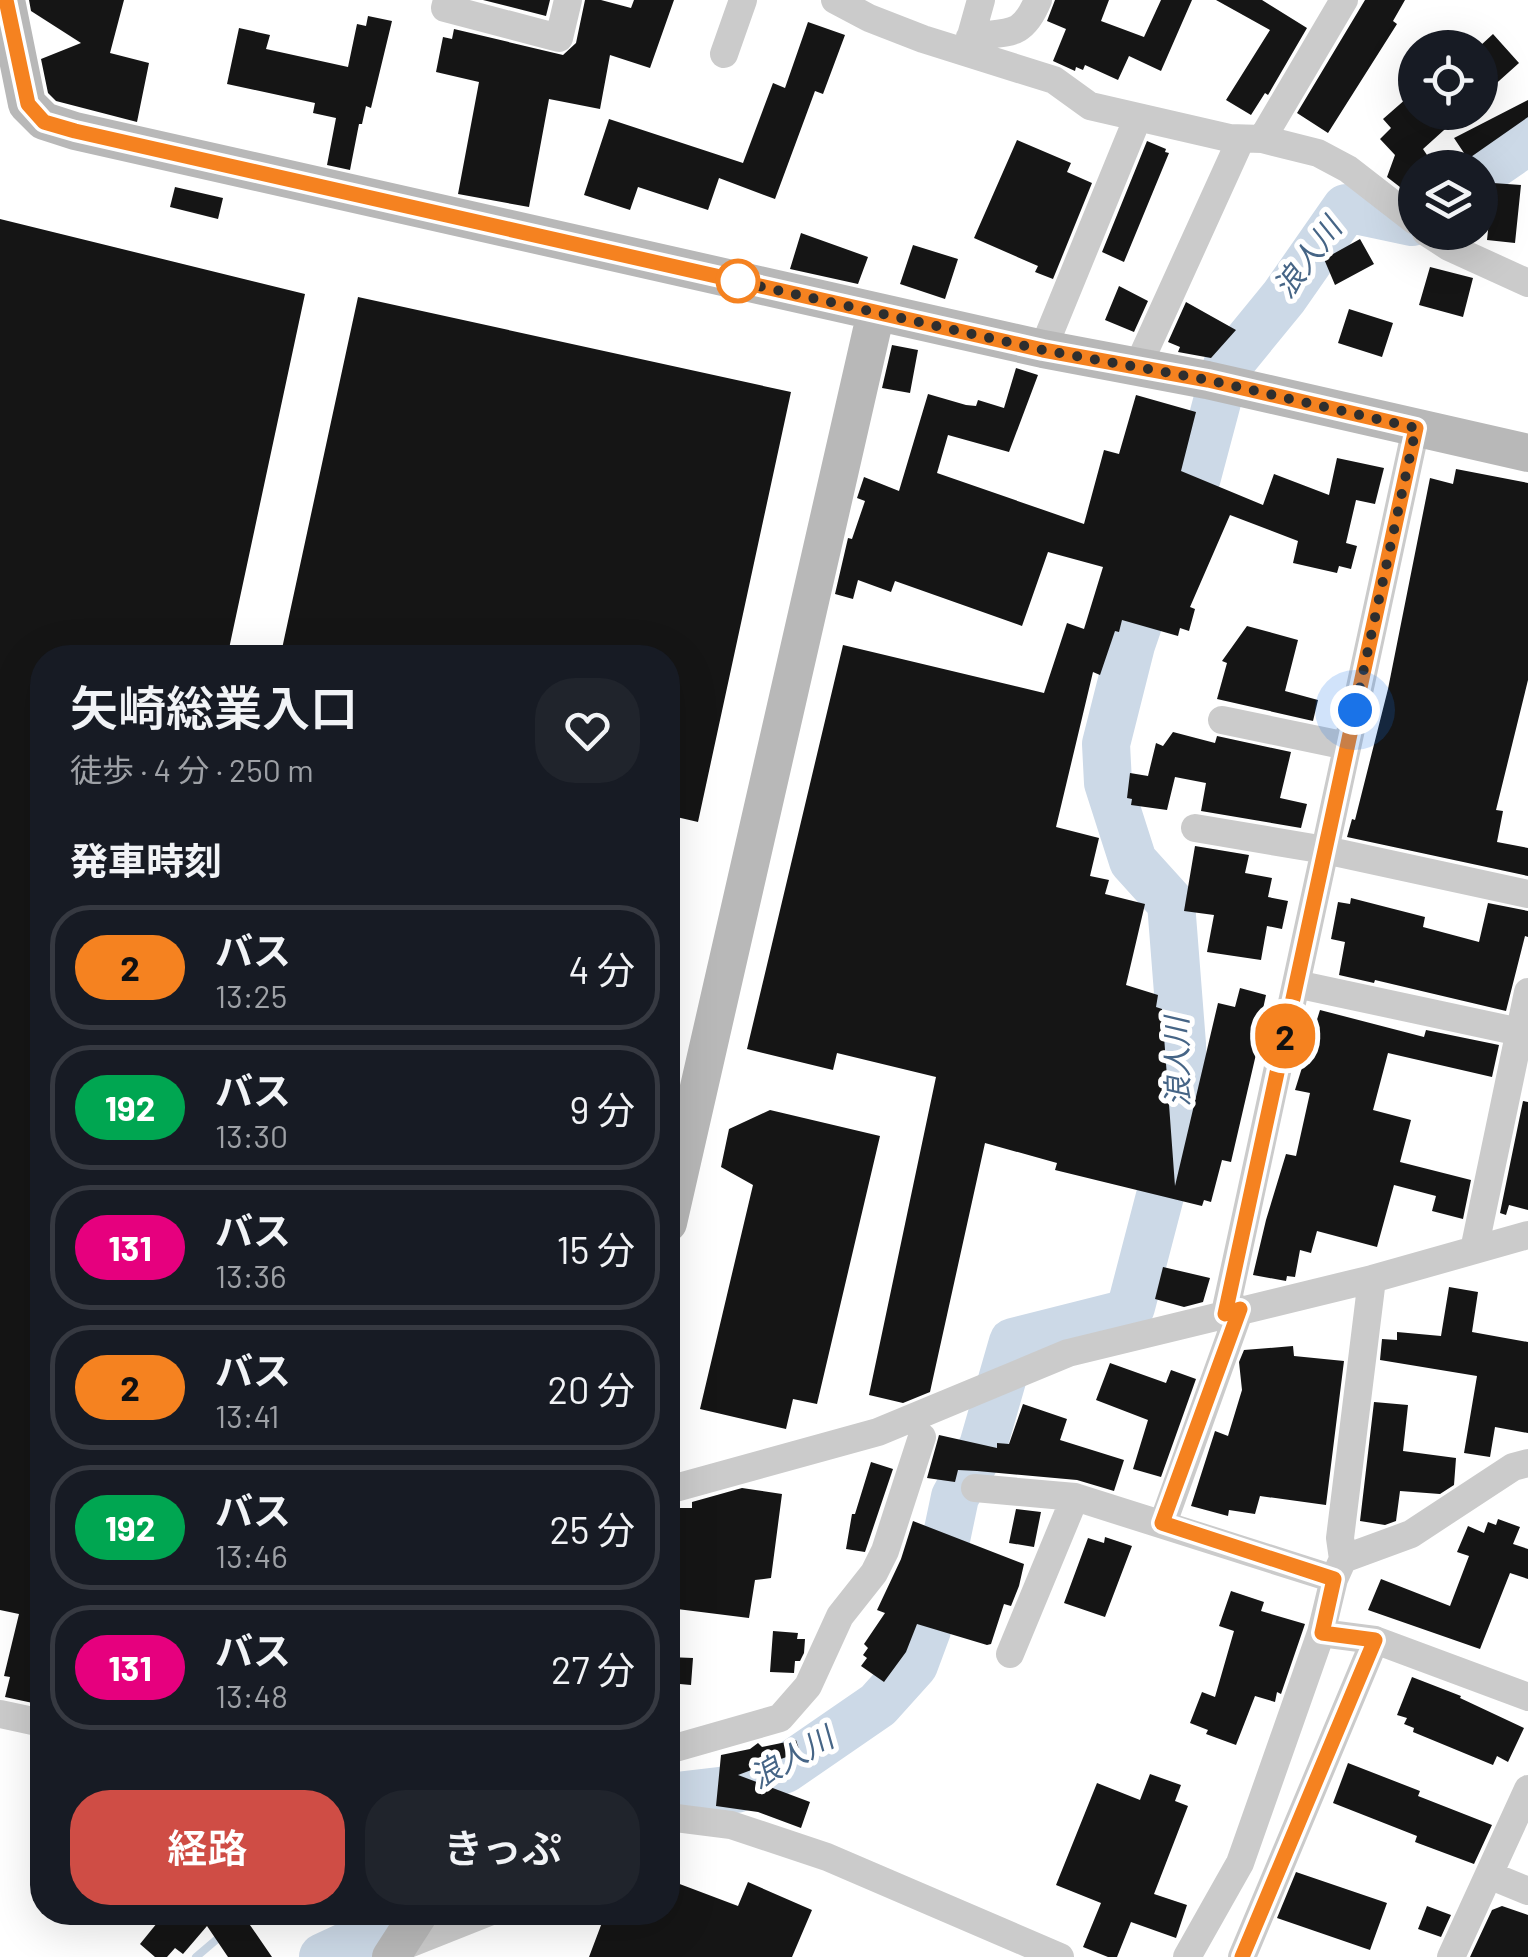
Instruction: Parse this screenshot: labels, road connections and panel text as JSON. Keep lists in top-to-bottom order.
{
  "water": ["浪人川"],
  "lines": ["bus line 2"],
  "page": {
    "on_map": "2",
    "heading": [
      ["矢崎総業入口", "徒歩 · 4 分 · 250 m"],
      "発車時刻"
    ],
    "list": [
      {
        "mark": "2",
        "name": "バス",
        "note": "13:25",
        "value": "4 分"
      },
      {
        "mark": "192",
        "name": "バス",
        "note": "13:30",
        "value": "9 分"
      },
      {
        "mark": "131",
        "name": "バス",
        "note": "13:36",
        "value": "15 分"
      },
      {
        "mark": "2",
        "name": "バス",
        "note": "13:41",
        "value": "20 分"
      },
      {
        "mark": "192",
        "name": "バス",
        "note": "13:46",
        "value": "25 分"
      },
      {
        "mark": "131",
        "name": "バス",
        "note": "13:48",
        "value": "27 分"
      }
    ],
    "buttons": ["経路", "きっぷ"]
  }
}
